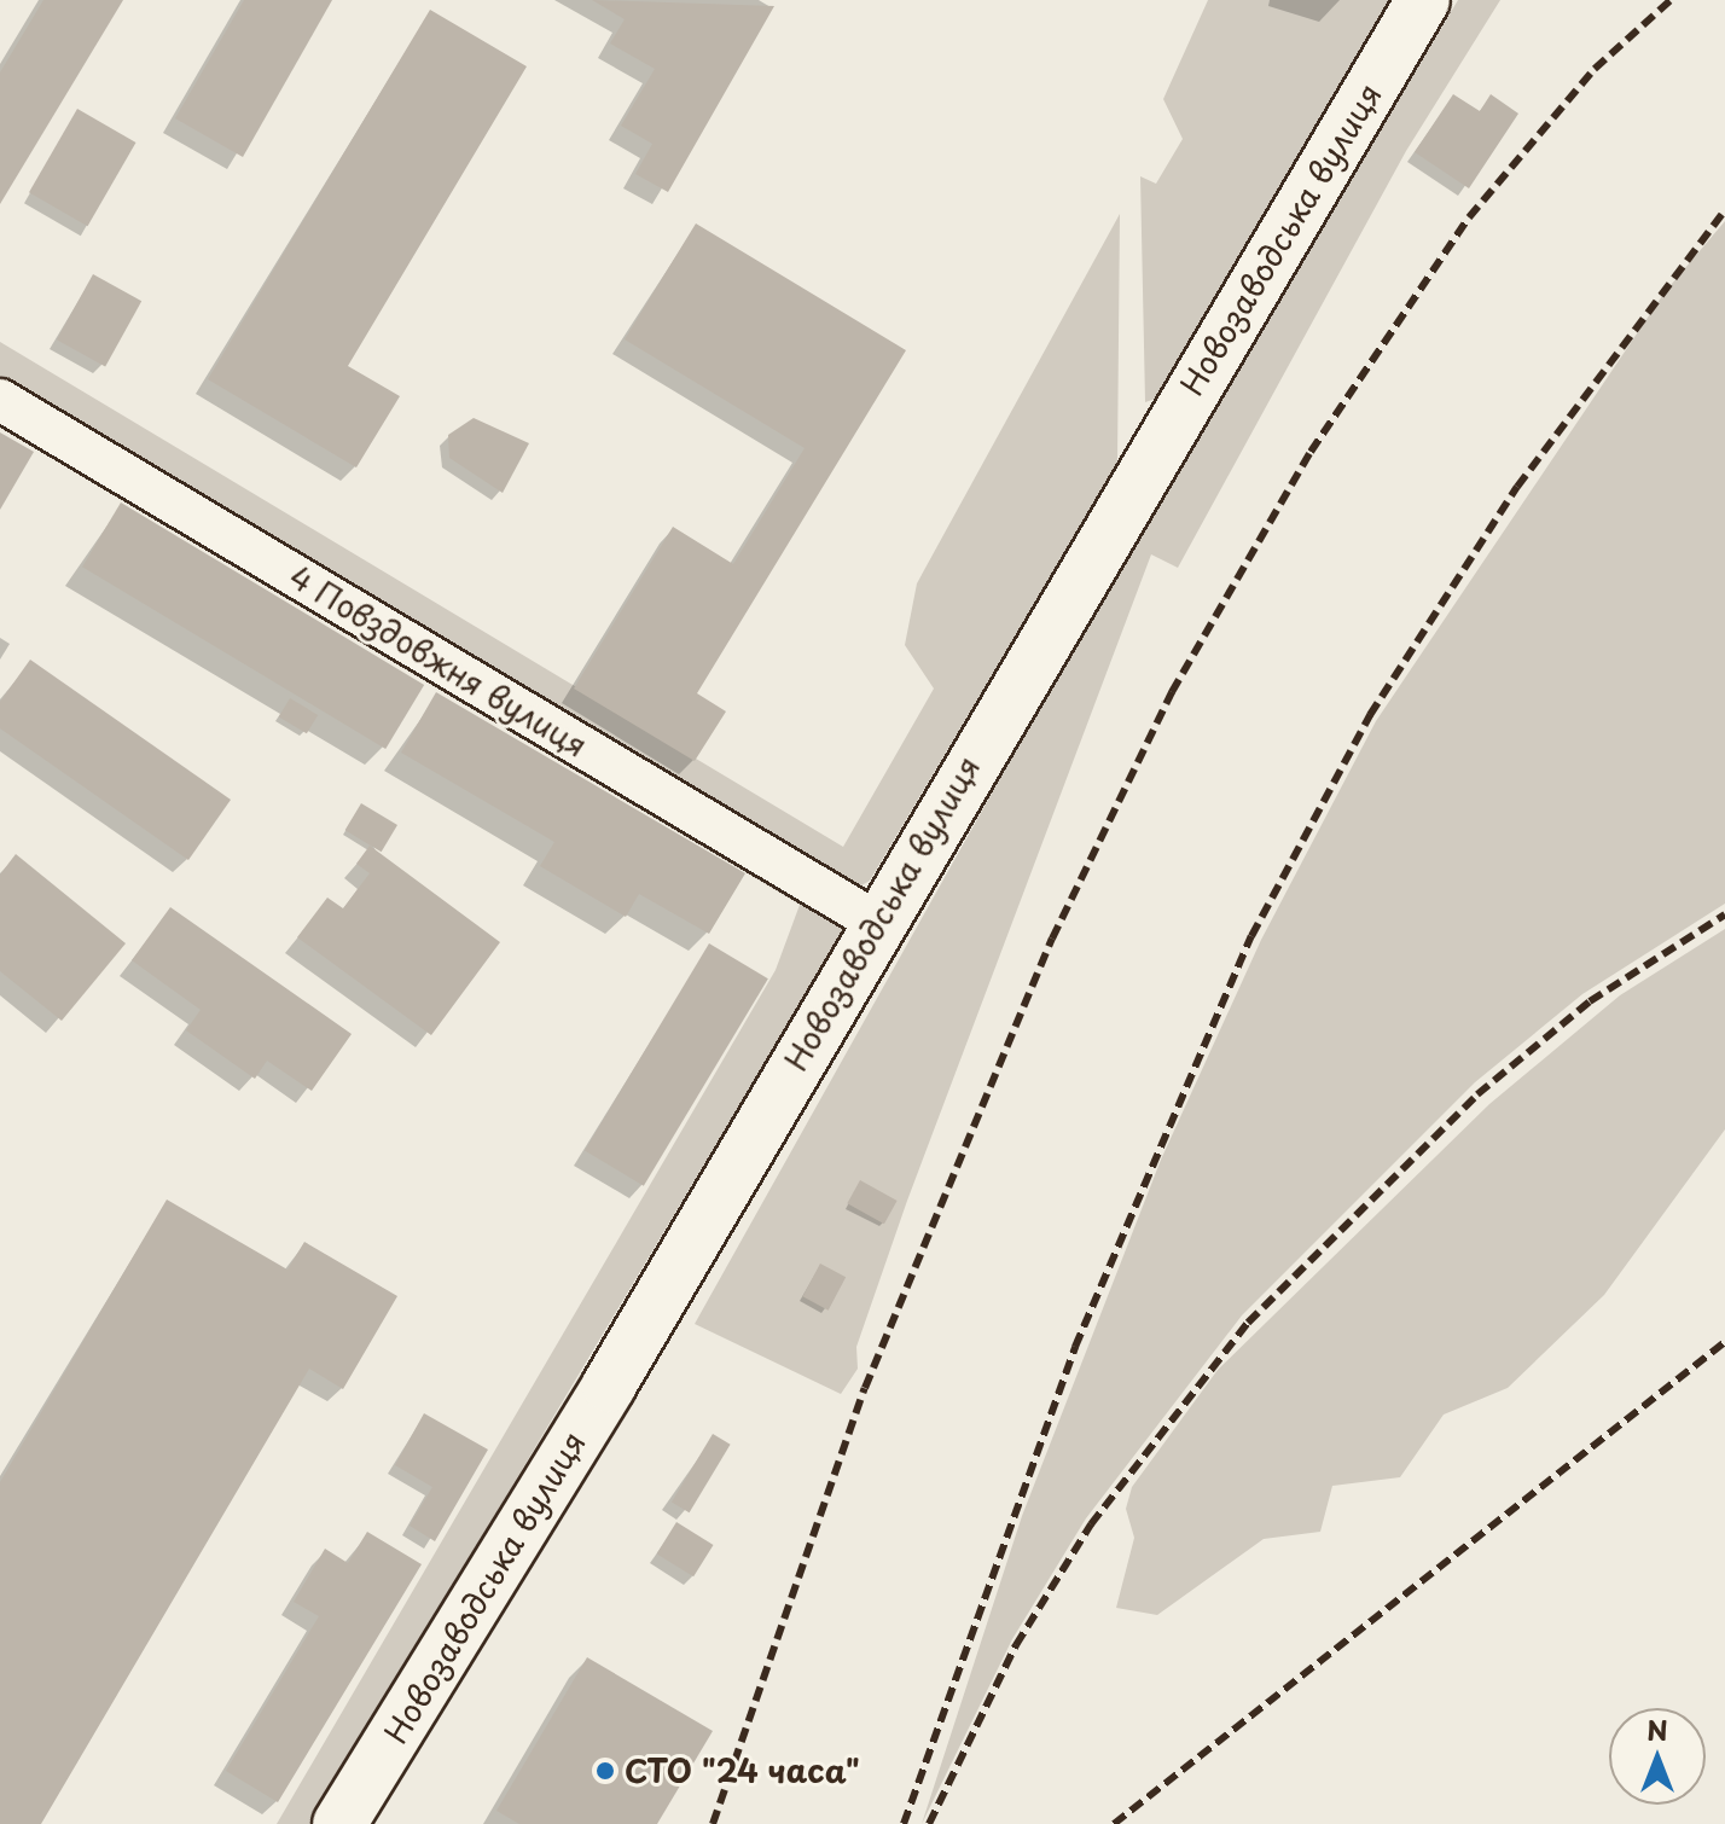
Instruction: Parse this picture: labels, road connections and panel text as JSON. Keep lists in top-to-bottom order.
{
  "streets": {
    "street": ["Новозаводська вулиця", "4 Повздовжня вулиця"]
  },
  "crossings": [
    ["Новозаводська вулиця", "4 Повздовжня вулиця"]
  ],
  "places": ["СТО \"24 часа\""],
  "north": "top"
}
